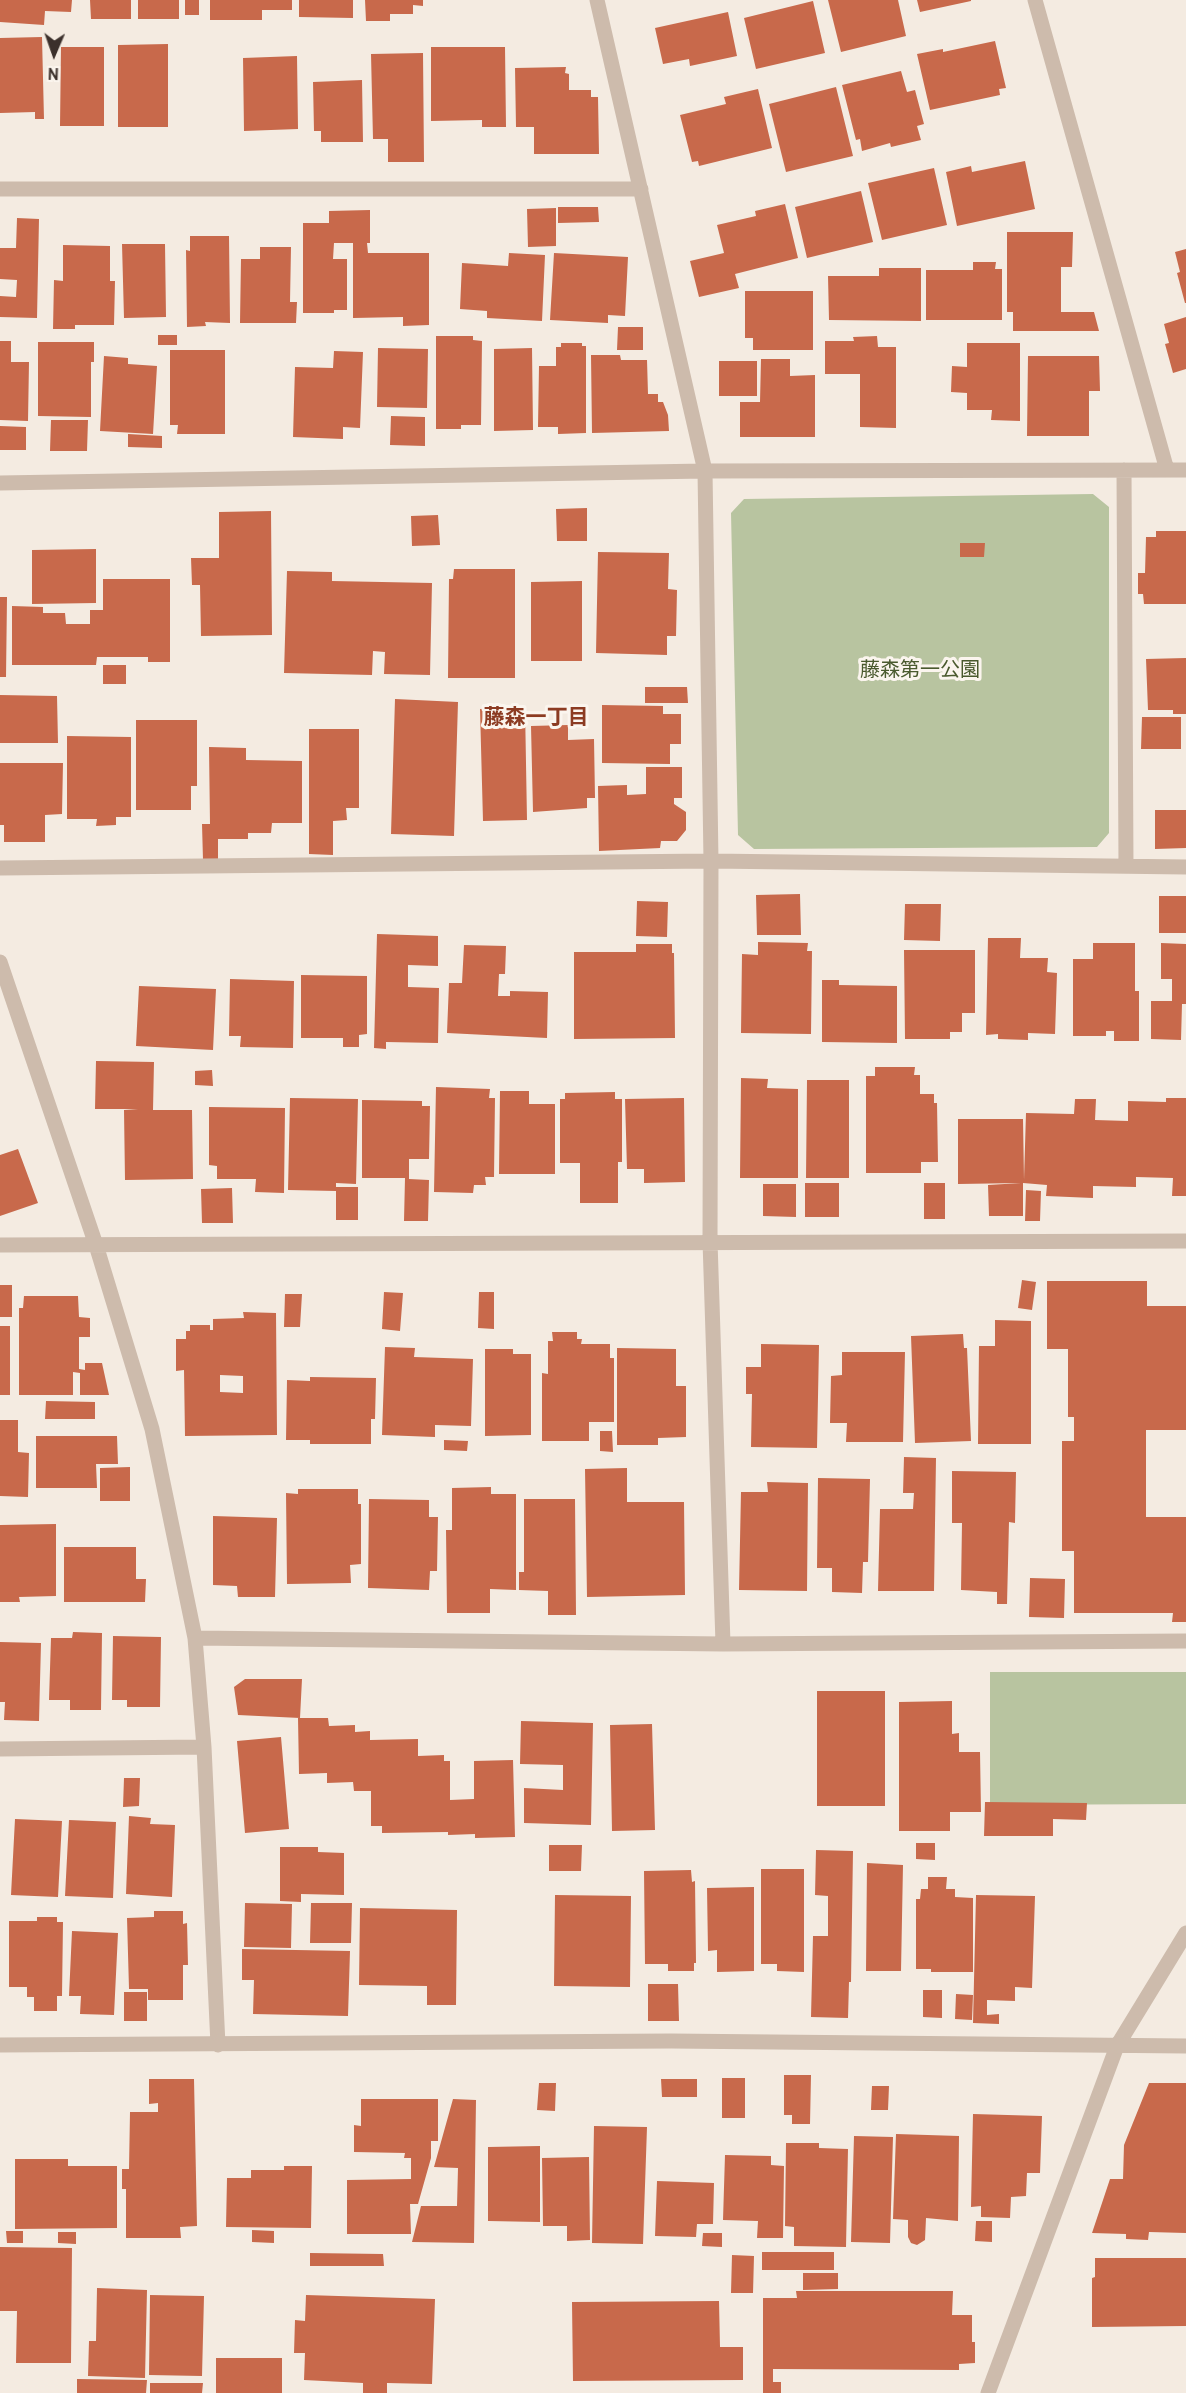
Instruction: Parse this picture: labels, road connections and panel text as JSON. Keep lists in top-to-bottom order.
{
  "districts": ["藤森一丁目"],
  "parks": ["藤森第一公園"],
  "north": "bottom"
}
